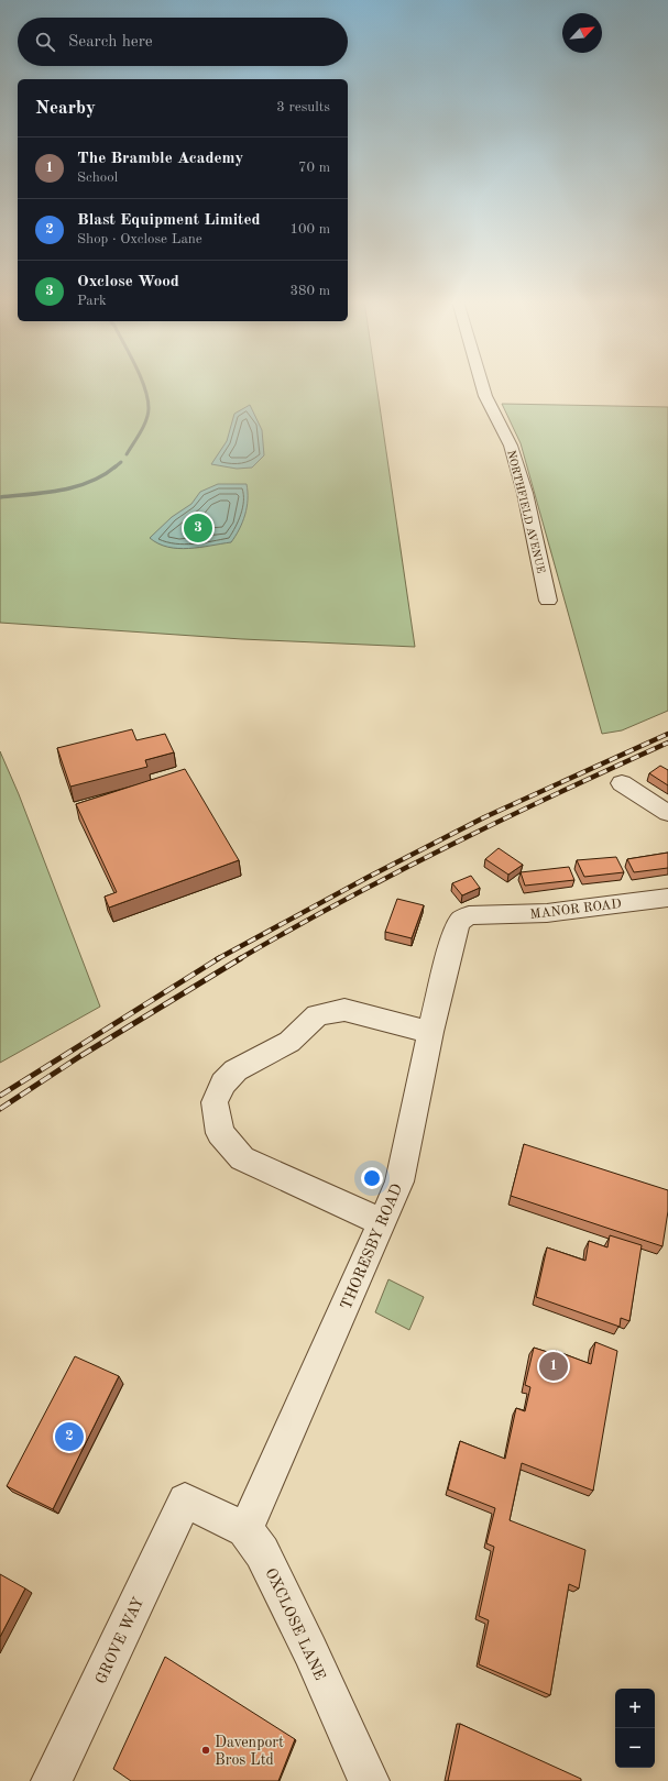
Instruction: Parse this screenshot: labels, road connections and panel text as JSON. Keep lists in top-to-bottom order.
{
  "streets": {
    "street": [
      "NORTHFIELD AVENUE",
      "MANOR ROAD",
      "THORESBY ROAD",
      "OXCLOSE LANE",
      "GROVE WAY"
    ]
  },
  "crossings": [
    ["MANOR ROAD", "THORESBY ROAD"],
    ["THORESBY ROAD", "OXCLOSE LANE"],
    ["THORESBY ROAD", "GROVE WAY"],
    ["OXCLOSE LANE", "GROVE WAY"]
  ],
  "places": ["Davenport Bros Ltd"],
  "north": "top right",
  "page": {
    "search": "Search here",
    "heading": ["Nearby", "3 results"],
    "list": [
      {
        "mark": "1",
        "name": "The Bramble Academy",
        "note": "School",
        "value": "70 m"
      },
      {
        "mark": "2",
        "name": "Blast Equipment Limited",
        "note": "Shop · Oxclose Lane",
        "value": "100 m"
      },
      {
        "mark": "3",
        "name": "Oxclose Wood",
        "note": "Park",
        "value": "380 m"
      }
    ],
    "pins": ["3", "1", "2"],
    "map_buttons": ["+", "−"]
  }
}
